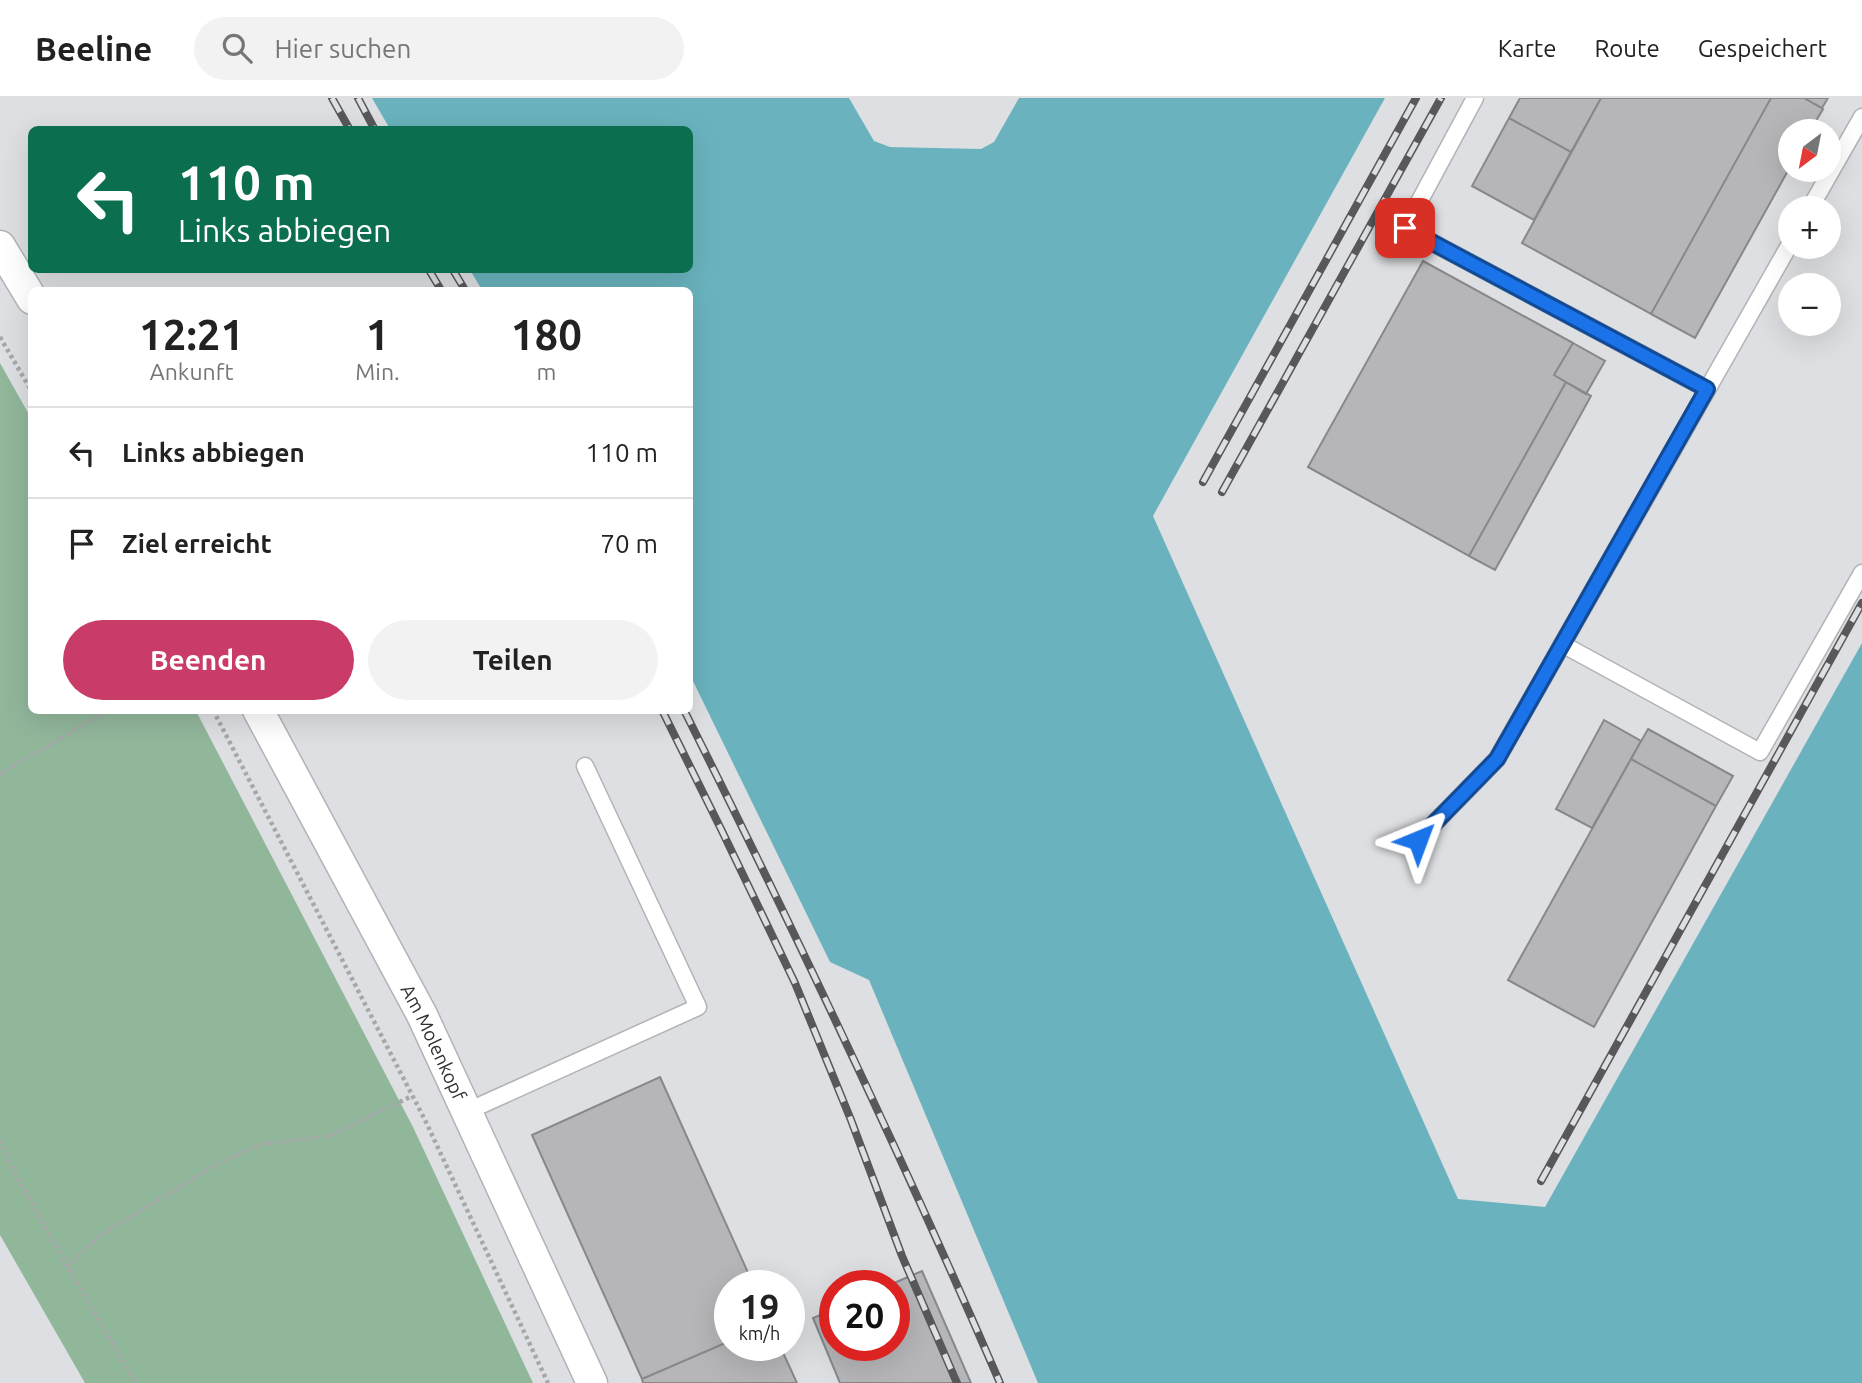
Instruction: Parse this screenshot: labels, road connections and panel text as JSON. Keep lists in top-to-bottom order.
{
  "streets": {
    "street": ["Am Molenkopf"]
  },
  "north": "bottom left",
  "page": {
    "header": "Beeline",
    "search": "Hier suchen",
    "nav": ["Karte", "Route", "Gespeichert"],
    "map_buttons": ["+", "−"],
    "turn": ["110 m", "Links abbiegen"],
    "eta": [
      "12:21",
      "Ankunft",
      "1",
      "Min.",
      "180",
      "m"
    ],
    "list": [
      {
        "name": "Links abbiegen",
        "value": "110 m"
      },
      {
        "name": "Ziel erreicht",
        "value": "70 m"
      }
    ],
    "buttons": ["Beenden", "Teilen"],
    "speed": "19 km/h",
    "limit": "20"
  }
}
